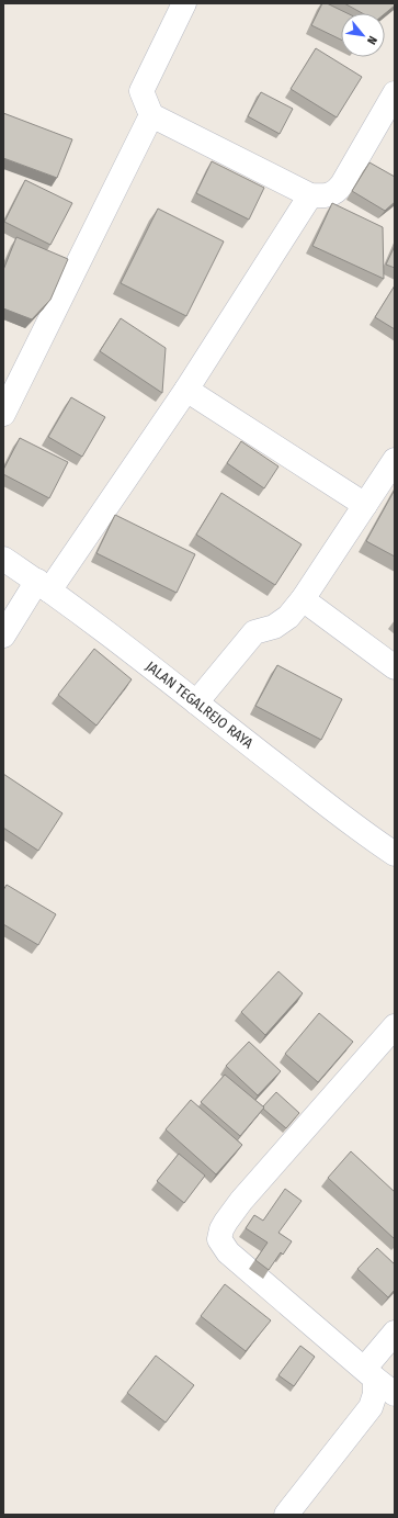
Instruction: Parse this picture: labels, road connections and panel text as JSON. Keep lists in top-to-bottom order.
{
  "streets": {
    "street": ["JALAN TEGALREJO RAYA"]
  },
  "north": "bottom right"
}
